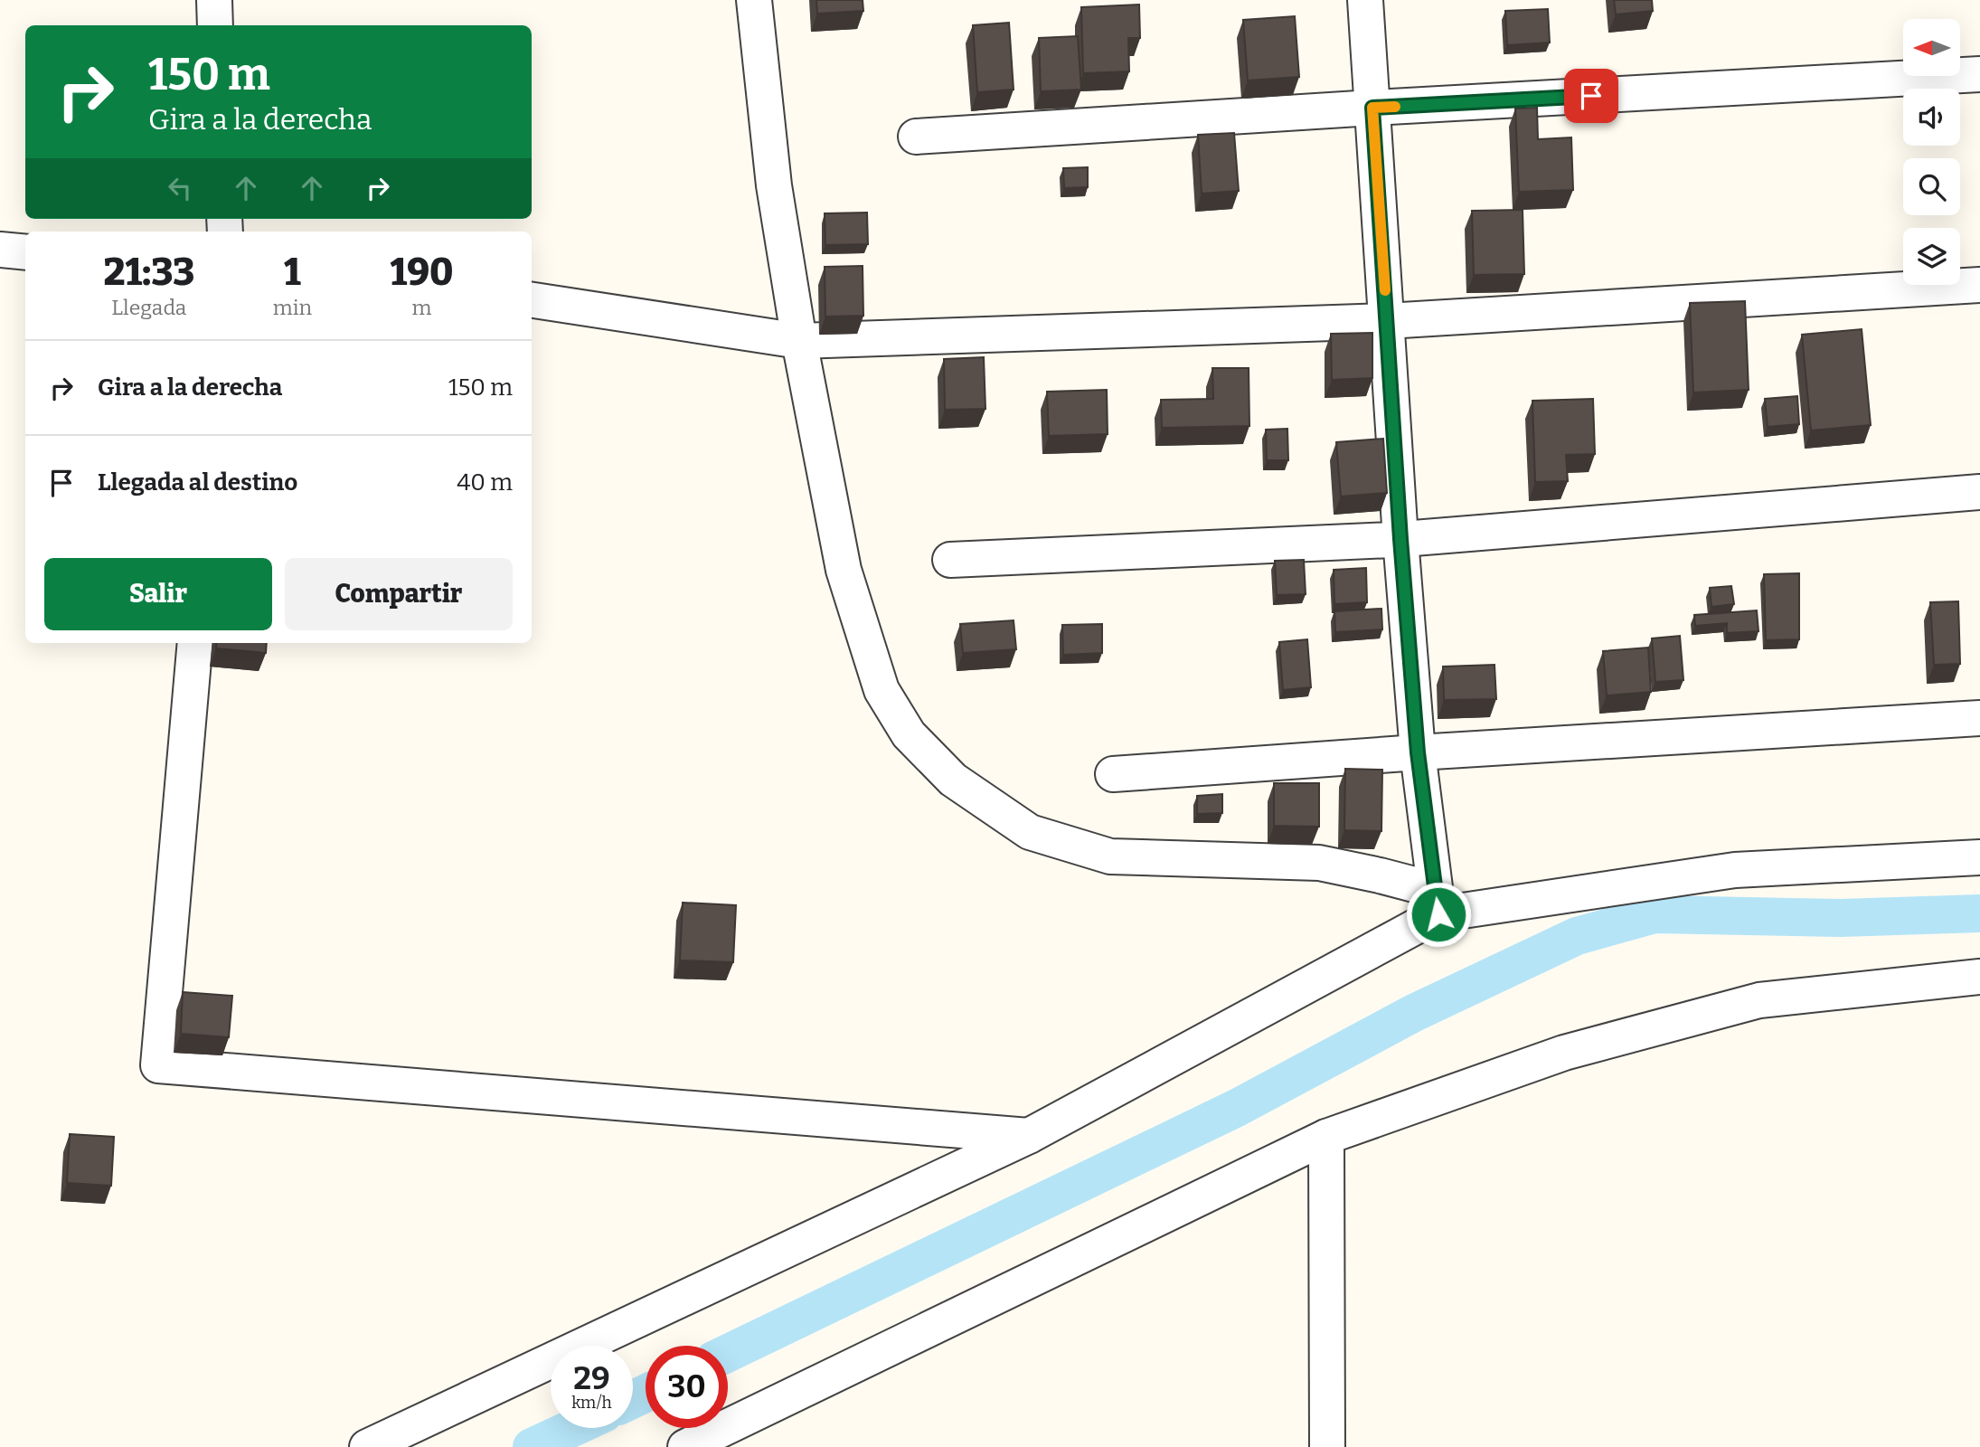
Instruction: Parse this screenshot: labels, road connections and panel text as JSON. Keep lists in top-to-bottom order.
{
  "north": "left",
  "page": {
    "turn": ["150 m", "Gira a la derecha"],
    "eta": [
      "21:33",
      "Llegada",
      "1",
      "min",
      "190",
      "m"
    ],
    "list": [
      {
        "name": "Gira a la derecha",
        "value": "150 m"
      },
      {
        "name": "Llegada al destino",
        "value": "40 m"
      }
    ],
    "buttons": ["Salir", "Compartir"],
    "speed": "29 km/h",
    "limit": "30"
  }
}
